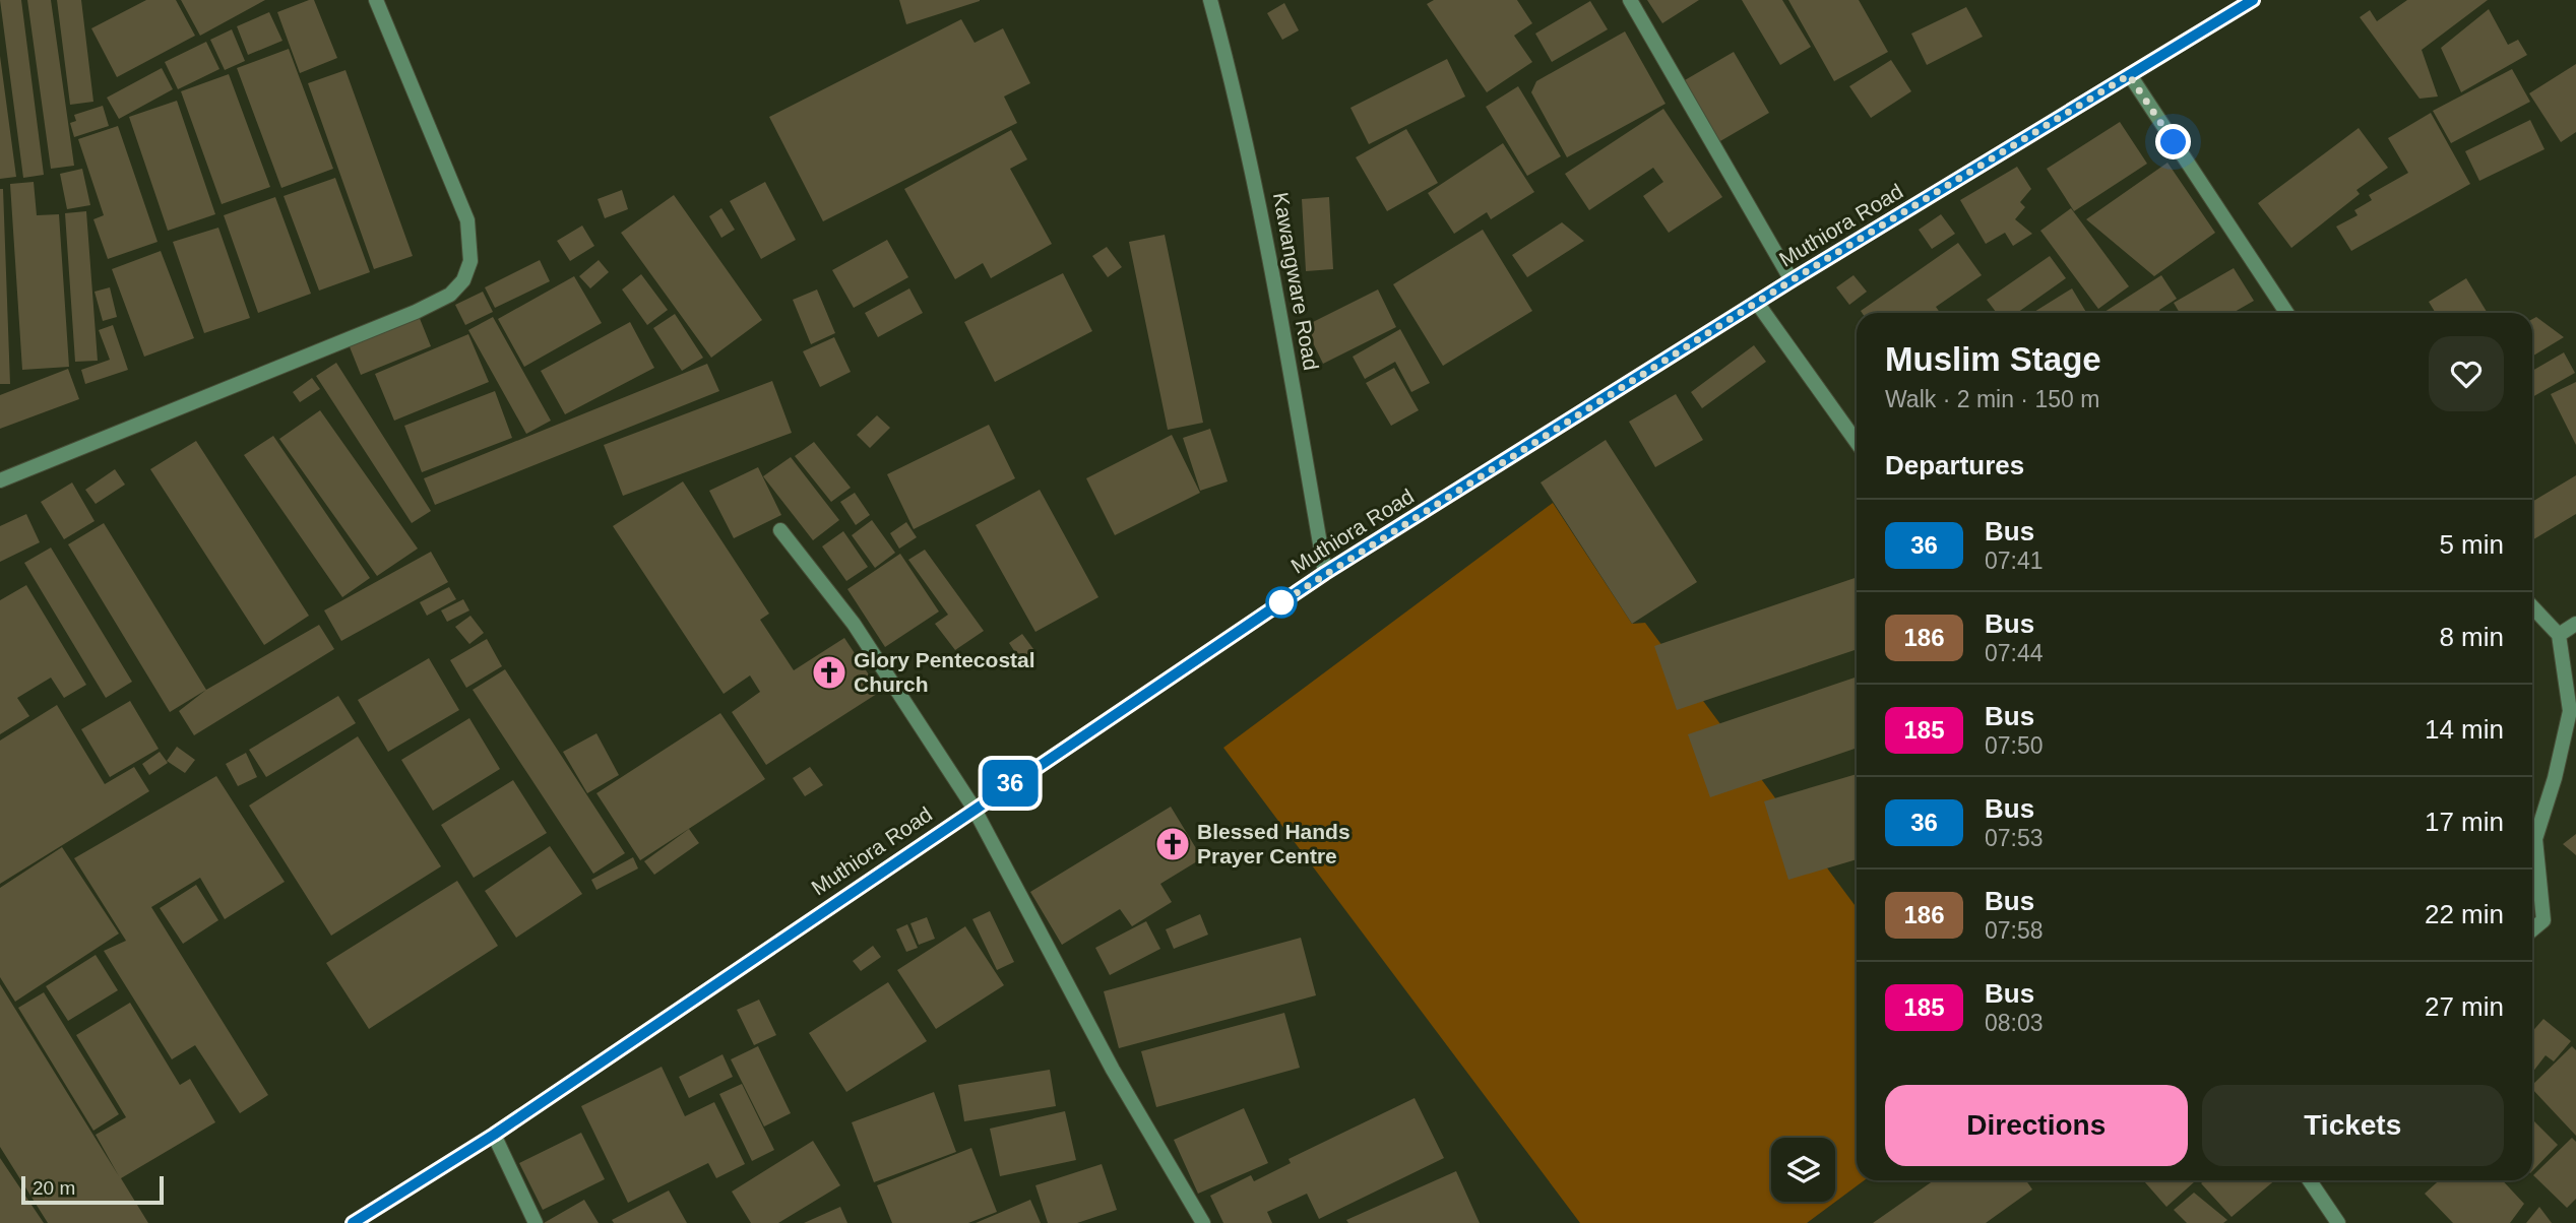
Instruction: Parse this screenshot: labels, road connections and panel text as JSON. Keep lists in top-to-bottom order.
{
  "streets": {
    "street": ["Muthiora Road", "Kawangware Road"]
  },
  "crossings": [
    ["Muthiora Road", "Kawangware Road"]
  ],
  "places": {
    "church": ["Glory Pentecostal Church", "Blessed Hands Prayer Centre"]
  },
  "lines": ["bus line 36"],
  "scale_bar": "20 m",
  "page": {
    "on_map": "36",
    "heading": [
      ["Muslim Stage", "Walk · 2 min · 150 m"],
      "Departures"
    ],
    "list": [
      {
        "mark": "36",
        "name": "Bus",
        "note": "07:41",
        "value": "5 min"
      },
      {
        "mark": "186",
        "name": "Bus",
        "note": "07:44",
        "value": "8 min"
      },
      {
        "mark": "185",
        "name": "Bus",
        "note": "07:50",
        "value": "14 min"
      },
      {
        "mark": "36",
        "name": "Bus",
        "note": "07:53",
        "value": "17 min"
      },
      {
        "mark": "186",
        "name": "Bus",
        "note": "07:58",
        "value": "22 min"
      },
      {
        "mark": "185",
        "name": "Bus",
        "note": "08:03",
        "value": "27 min"
      }
    ],
    "buttons": ["Directions", "Tickets"],
    "scale": "20 m"
  }
}
